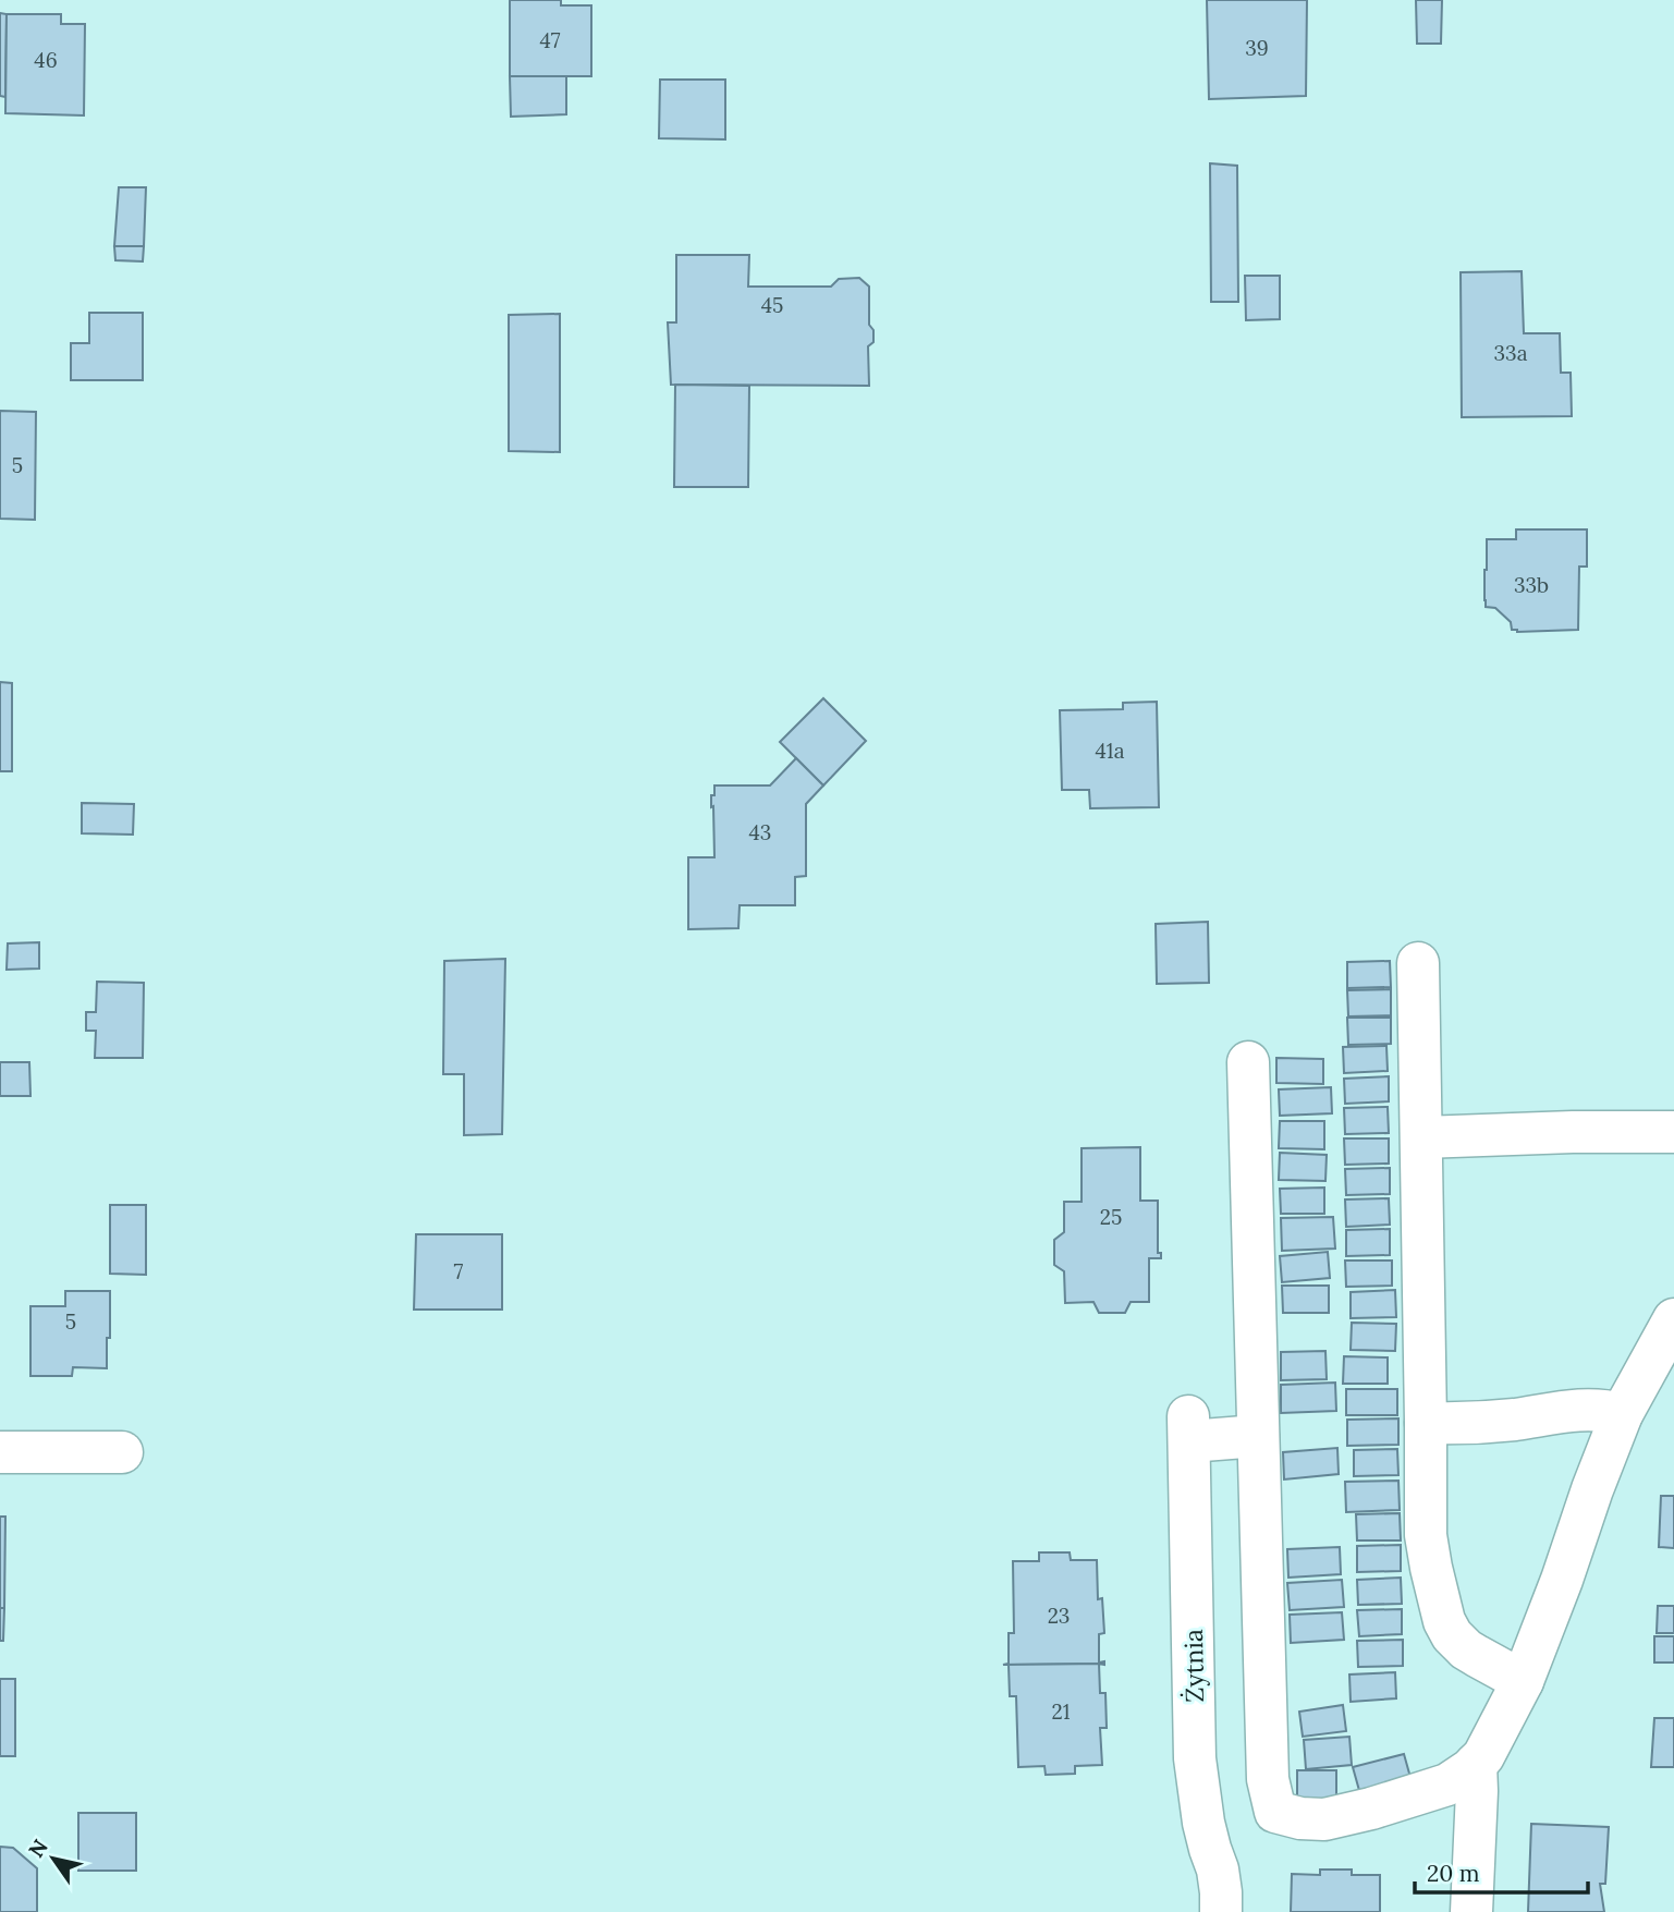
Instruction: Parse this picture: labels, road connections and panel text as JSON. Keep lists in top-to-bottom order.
{
  "streets": {
    "street": ["Żytnia"]
  },
  "house_numbers": [
    "47",
    "39",
    "46",
    "45",
    "33a",
    "5",
    "33b",
    "41a",
    "43",
    "25",
    "7",
    "5",
    "23",
    "21"
  ],
  "scale_bar": "20 m",
  "north": "top left"
}
